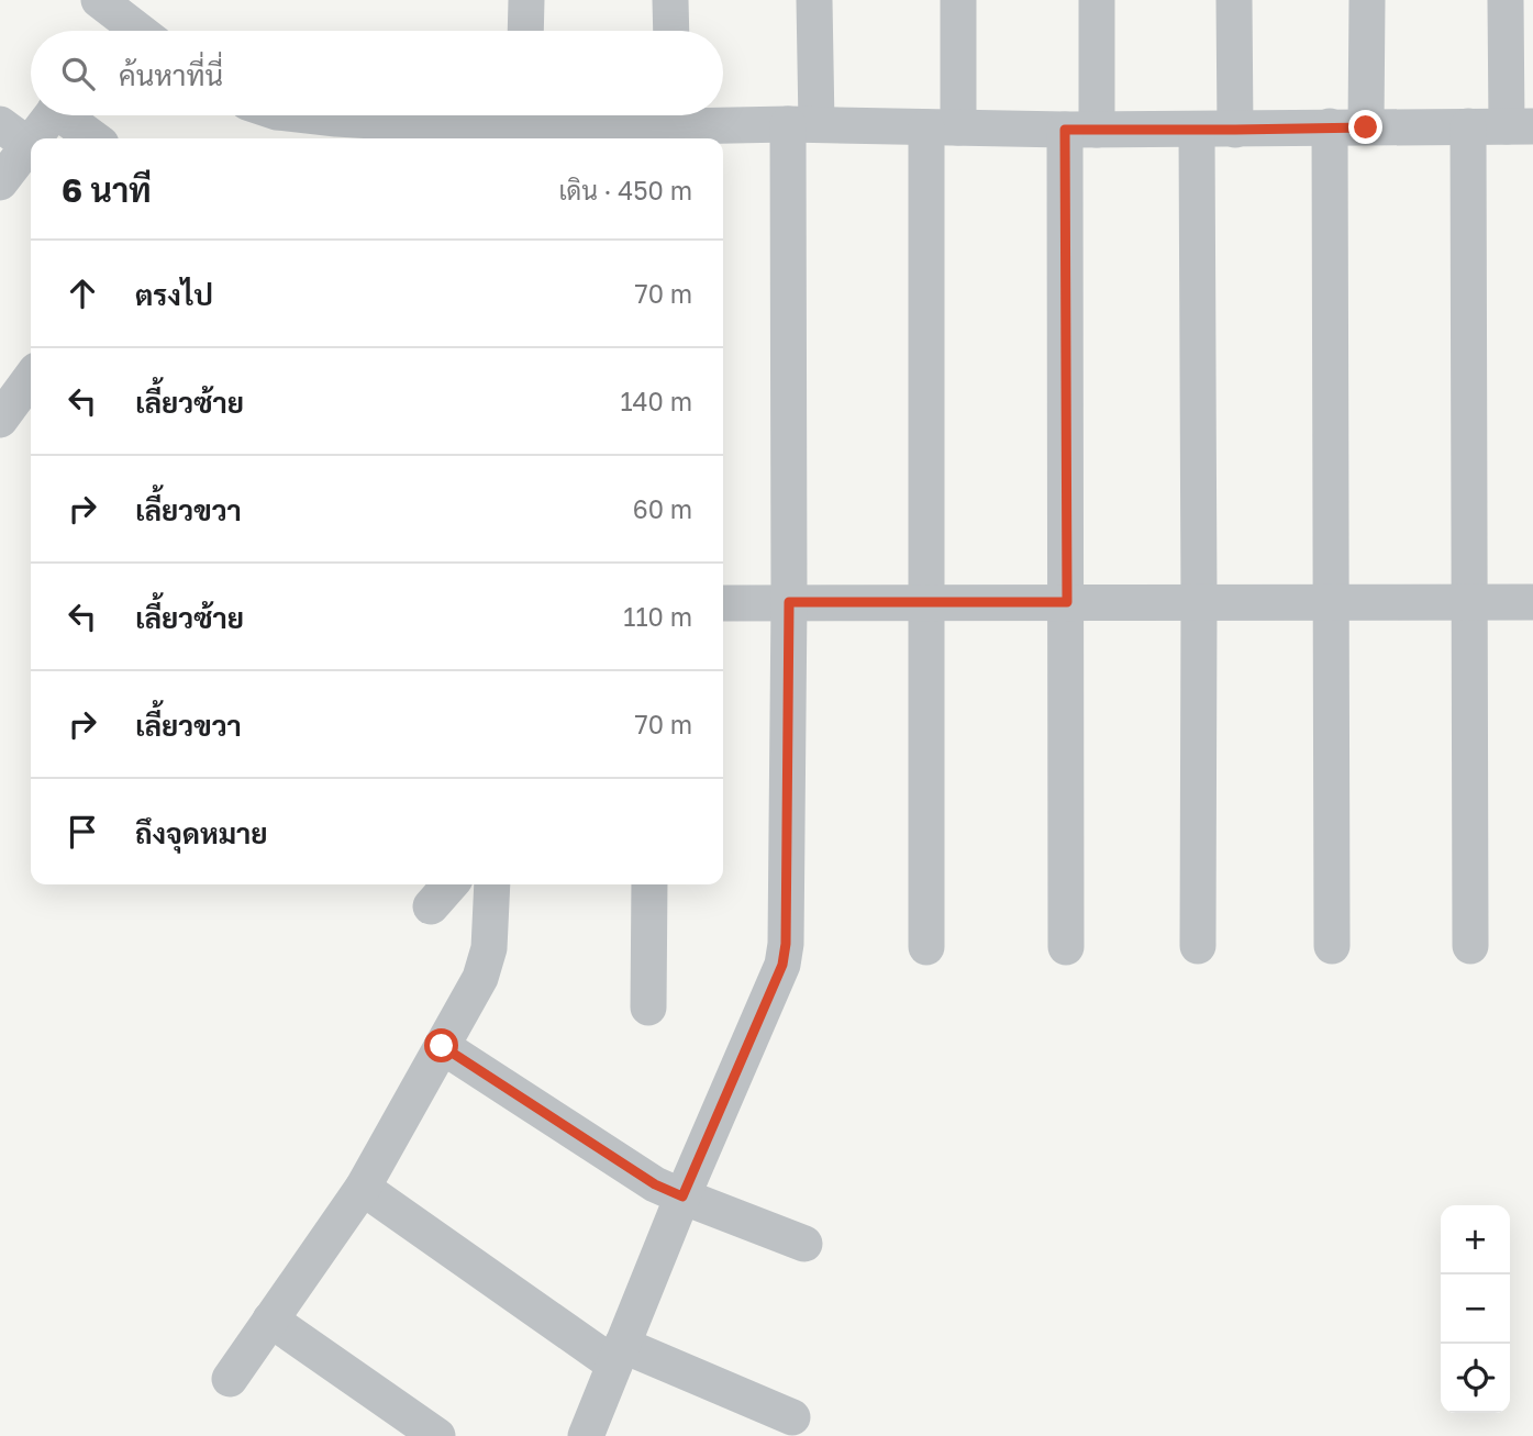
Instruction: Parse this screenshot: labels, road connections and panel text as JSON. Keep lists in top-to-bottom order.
{
  "page": {
    "search": "ค้นหาที่นี่",
    "heading": ["6 นาที", "เดิน · 450 m"],
    "list": [
      ["ตรงไป", "70 m"],
      ["เลี้ยวซ้าย", "140 m"],
      ["เลี้ยวขวา", "60 m"],
      ["เลี้ยวซ้าย", "110 m"],
      ["เลี้ยวขวา", "70 m"],
      "ถึงจุดหมาย"
    ],
    "map_buttons": ["+", "−"]
  }
}
